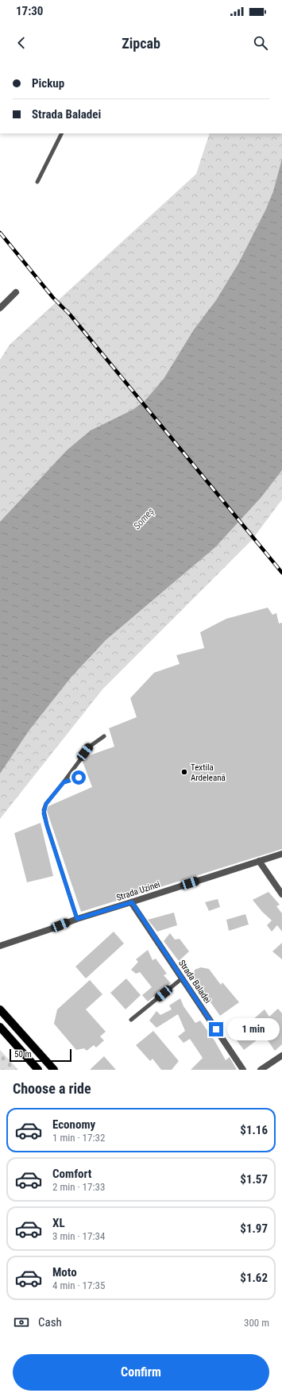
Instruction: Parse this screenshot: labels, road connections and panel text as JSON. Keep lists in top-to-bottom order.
{
  "streets": {
    "street": ["Strada Uzinei", "Strada Baladei"]
  },
  "crossings": [
    ["Strada Uzinei", "Strada Baladei"]
  ],
  "water": ["Someș"],
  "places": ["Textila Ardeleană"],
  "scale_bar": "50 m",
  "page": {
    "status": "17:30",
    "header": "Zipcab",
    "banner": ["Pickup", "Strada Baladei"],
    "bubble": "1 min",
    "scale": "50 m",
    "heading": "Choose a ride",
    "list": [
      {
        "name": "Economy",
        "note": "1 min · 17:32",
        "value": "$1.16"
      },
      {
        "name": "Comfort",
        "note": "2 min · 17:33",
        "value": "$1.57"
      },
      {
        "name": "XL",
        "note": "3 min · 17:34",
        "value": "$1.97"
      },
      {
        "name": "Moto",
        "note": "4 min · 17:35",
        "value": "$1.62"
      }
    ],
    "pay": ["Cash", "300 m"],
    "buttons": "Confirm"
  }
}
